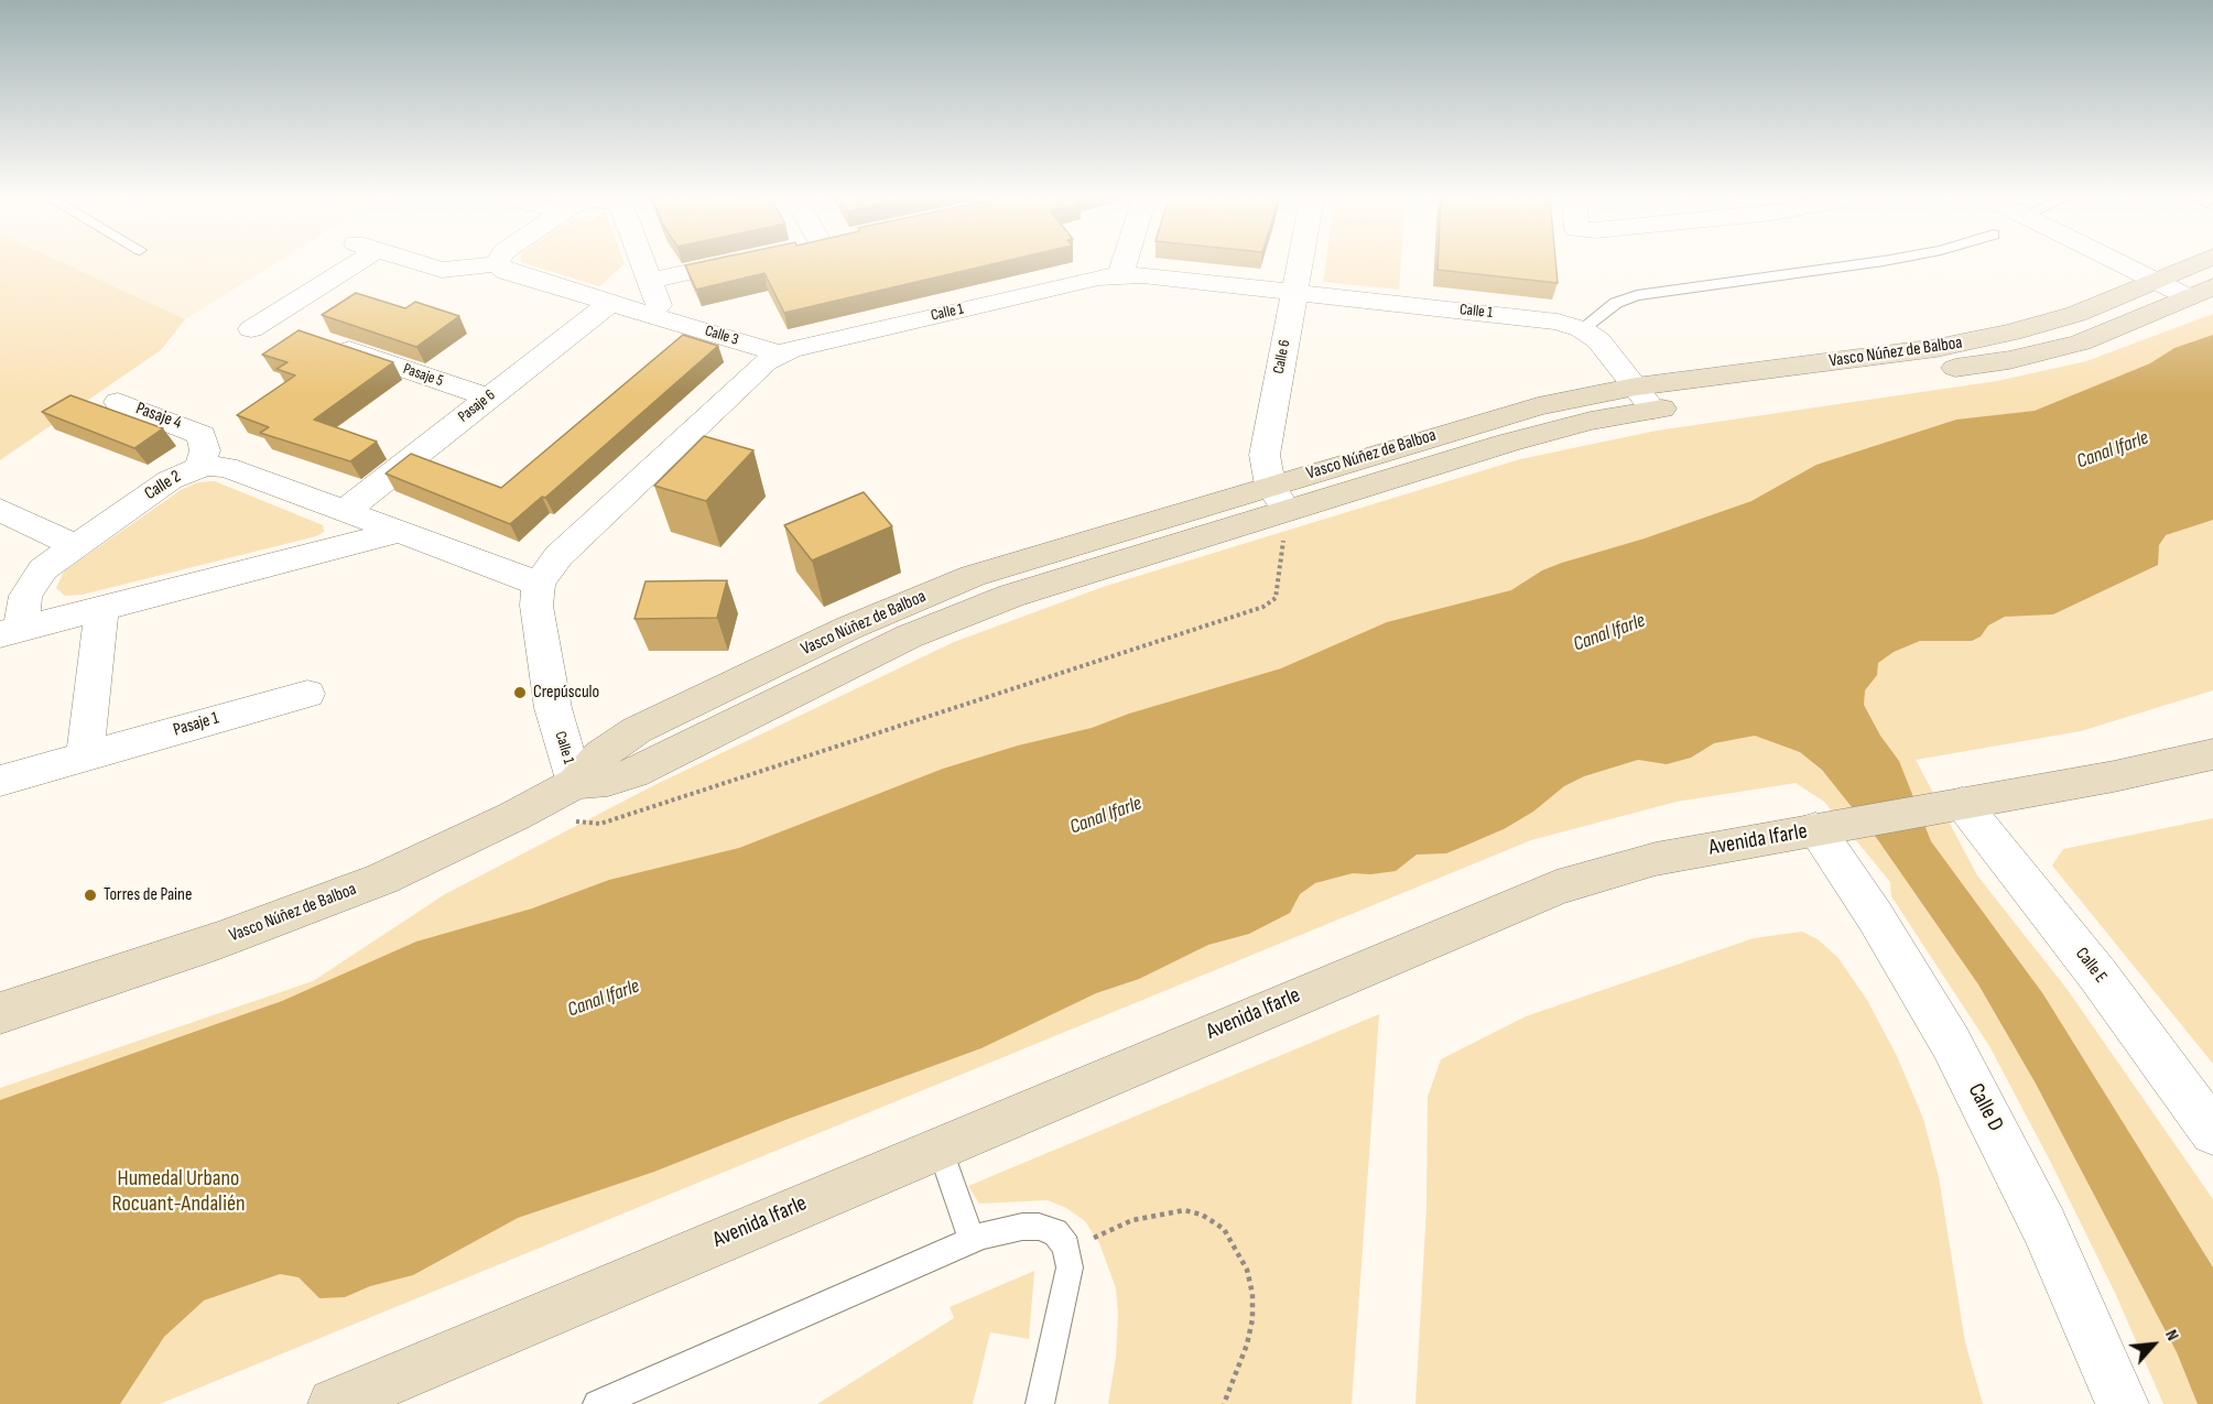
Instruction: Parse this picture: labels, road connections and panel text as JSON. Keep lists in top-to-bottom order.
{
  "streets": {
    "street": [
      "Calle 1",
      "Calle 3",
      "Vasco Núñez de Balboa",
      "Calle 6",
      "Pasaje 5",
      "Pasaje 6",
      "Pasaje 4",
      "Calle 2",
      "Pasaje 1",
      "Avenida Ifarle",
      "Calle E",
      "Calle D"
    ]
  },
  "crossings": [
    ["Calle 1", "Calle 3"],
    ["Calle 1", "Vasco Núñez de Balboa"],
    ["Calle 1", "Calle 6"],
    ["Calle 1", "Calle 2"],
    ["Calle 3", "Pasaje 6"],
    ["Vasco Núñez de Balboa", "Calle 6"],
    ["Pasaje 5", "Pasaje 6"],
    ["Pasaje 6", "Calle 2"],
    ["Pasaje 4", "Calle 2"],
    ["Avenida Ifarle", "Calle E"],
    ["Avenida Ifarle", "Calle D"]
  ],
  "water": ["Canal Ifarle"],
  "parks": ["Humedal Urbano Rocuant-Andalién"],
  "places": ["Crepúsculo", "Torres de Paine"],
  "north": "top right"
}
